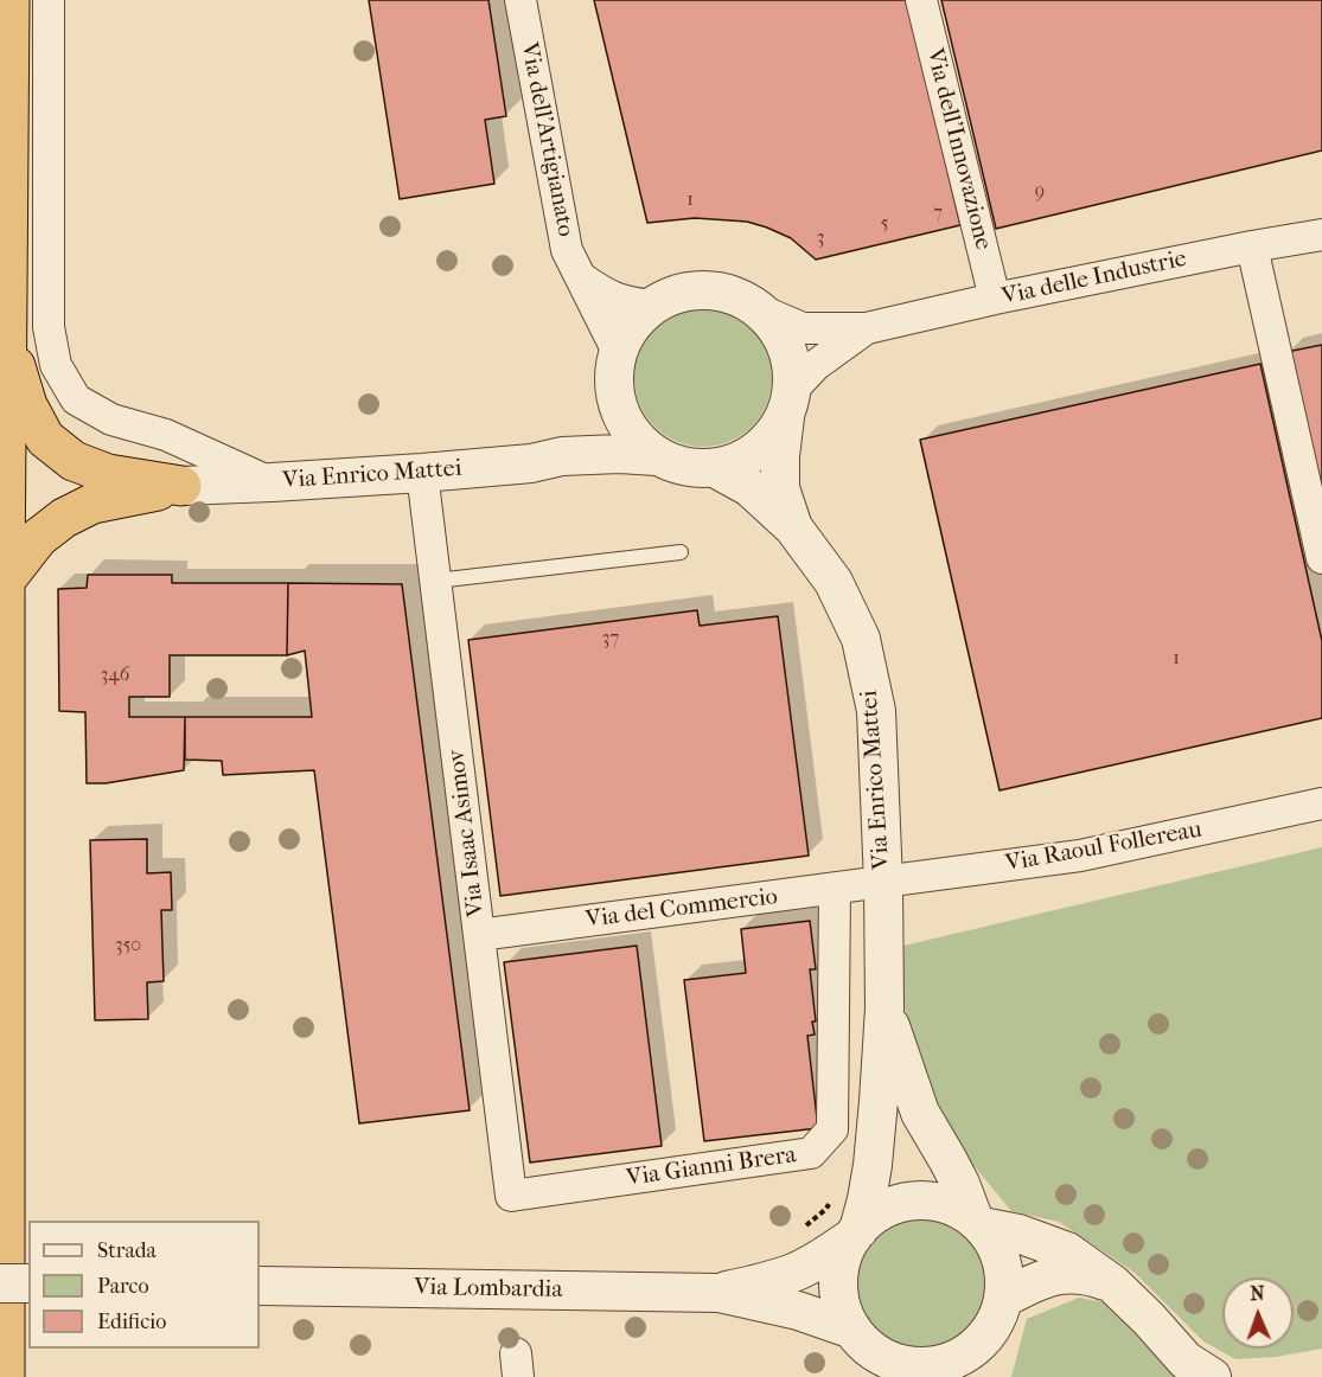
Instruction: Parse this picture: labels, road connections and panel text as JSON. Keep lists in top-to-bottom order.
{
  "streets": {
    "street": [
      "Via dell'Artigianato",
      "Via dell'Innovazione",
      "Via delle Industrie",
      "Via Enrico Mattei",
      "Via Isaac Asimov",
      "Via Raoul Follereau",
      "Via del Commercio",
      "Via Gianni Brera",
      "Via Lombardia"
    ]
  },
  "crossings": [
    ["Via dell'Artigianato", "Via delle Industrie"],
    ["Via dell'Artigianato", "Via Enrico Mattei"],
    ["Via dell'Innovazione", "Via delle Industrie"],
    ["Via delle Industrie", "Via Enrico Mattei"],
    ["Via Enrico Mattei", "Via Isaac Asimov"],
    ["Via Enrico Mattei", "Via Raoul Follereau"],
    ["Via Enrico Mattei", "Via del Commercio"],
    ["Via Enrico Mattei", "Via Lombardia"],
    ["Via Isaac Asimov", "Via del Commercio"],
    ["Via Isaac Asimov", "Via Gianni Brera"],
    ["Via Raoul Follereau", "Via del Commercio"],
    ["Via del Commercio", "Via Gianni Brera"]
  ],
  "house_numbers": [
    "9",
    "1",
    "7",
    "5",
    "3",
    "37",
    "1",
    "346",
    "350"
  ],
  "legend": ["Strada", "Parco", "Edificio"],
  "north": "top"
}
